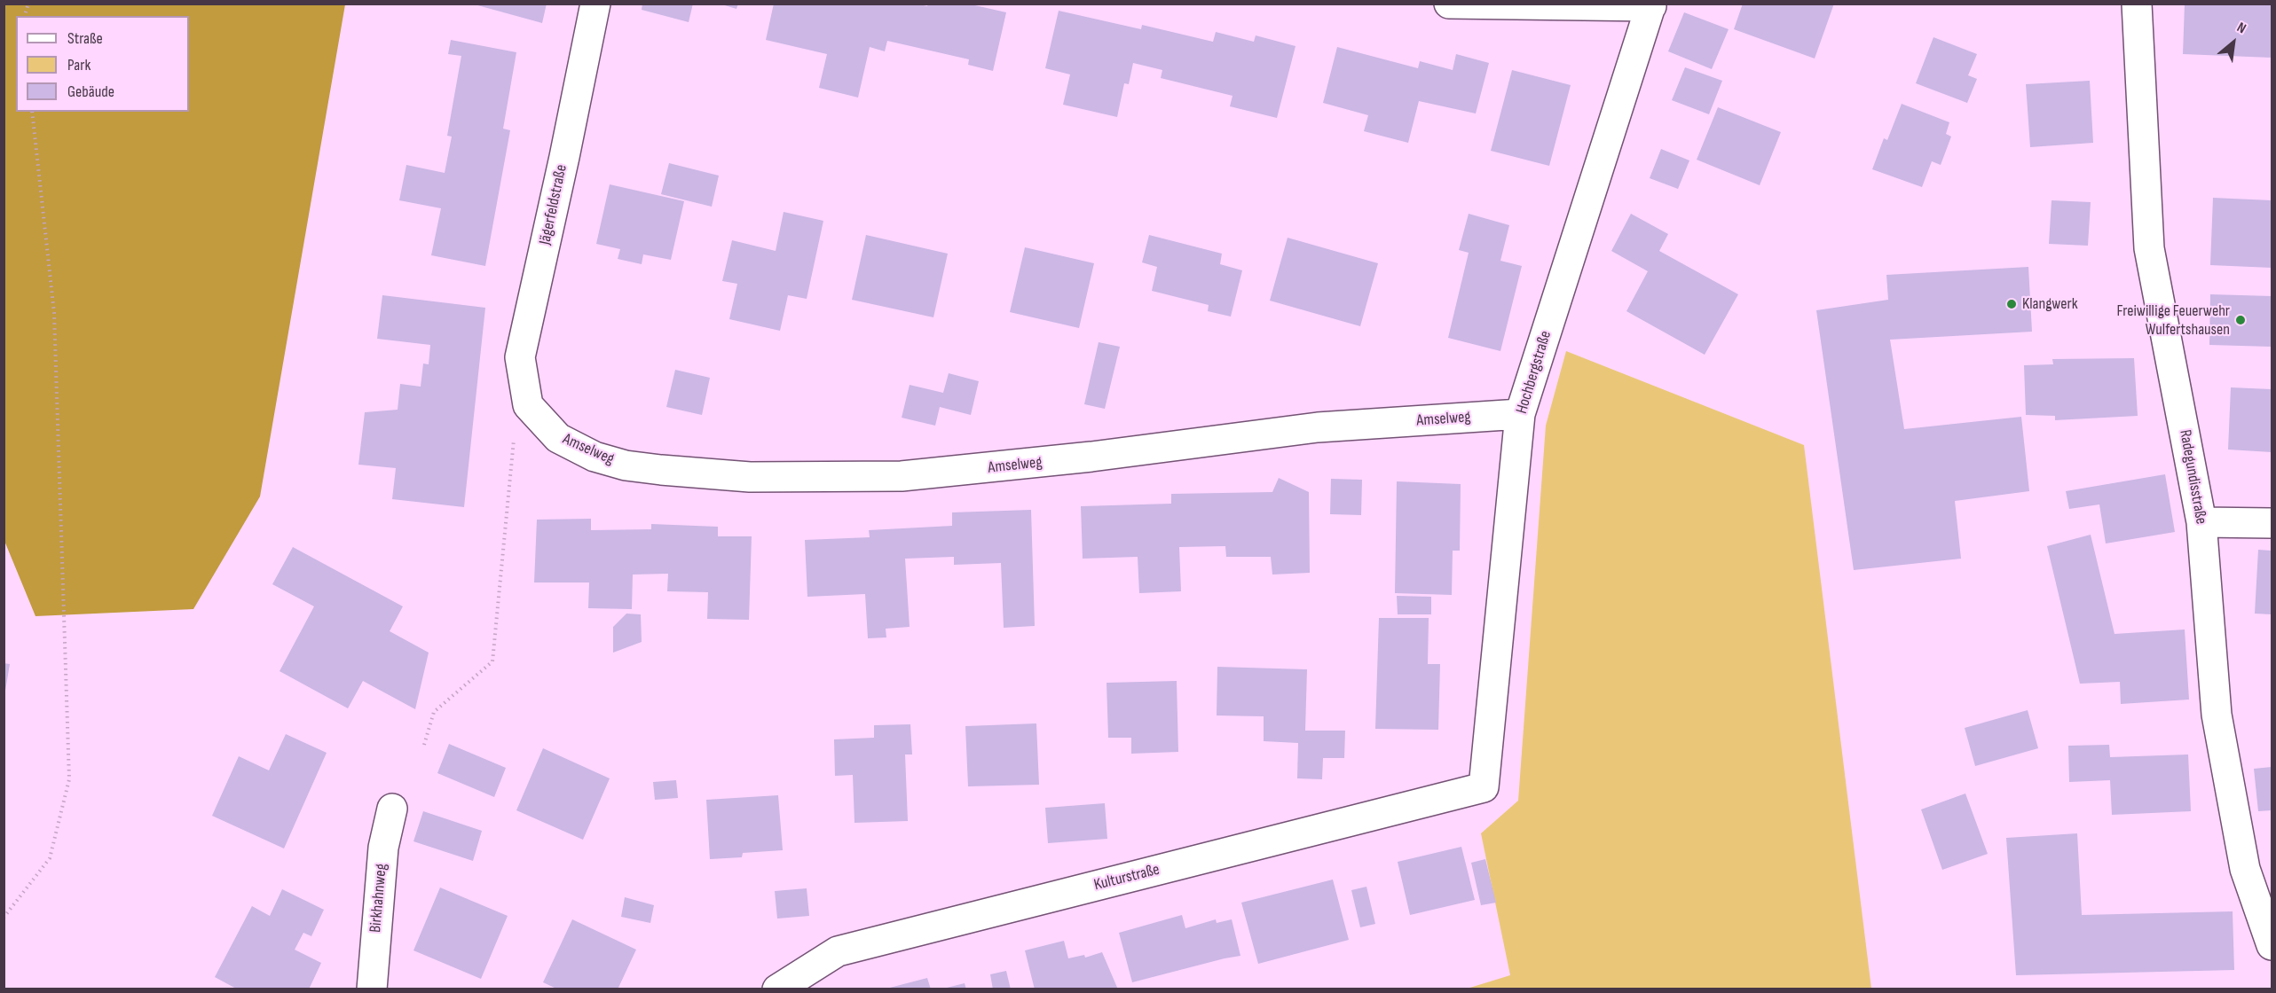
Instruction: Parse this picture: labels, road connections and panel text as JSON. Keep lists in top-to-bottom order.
{
  "streets": {
    "street": [
      "Jägerfeldstraße",
      "Hochbergstraße",
      "Amselweg",
      "Radegundisstraße",
      "Kulturstraße",
      "Birkhahnweg"
    ]
  },
  "crossings": [
    ["Jägerfeldstraße", "Amselweg"],
    ["Hochbergstraße", "Amselweg"],
    ["Hochbergstraße", "Kulturstraße"]
  ],
  "places": ["Klangwerk", "Freiwillige Feuerwehr Wulfertshausen"],
  "legend": ["Straße", "Park", "Gebäude"],
  "north": "top right"
}
